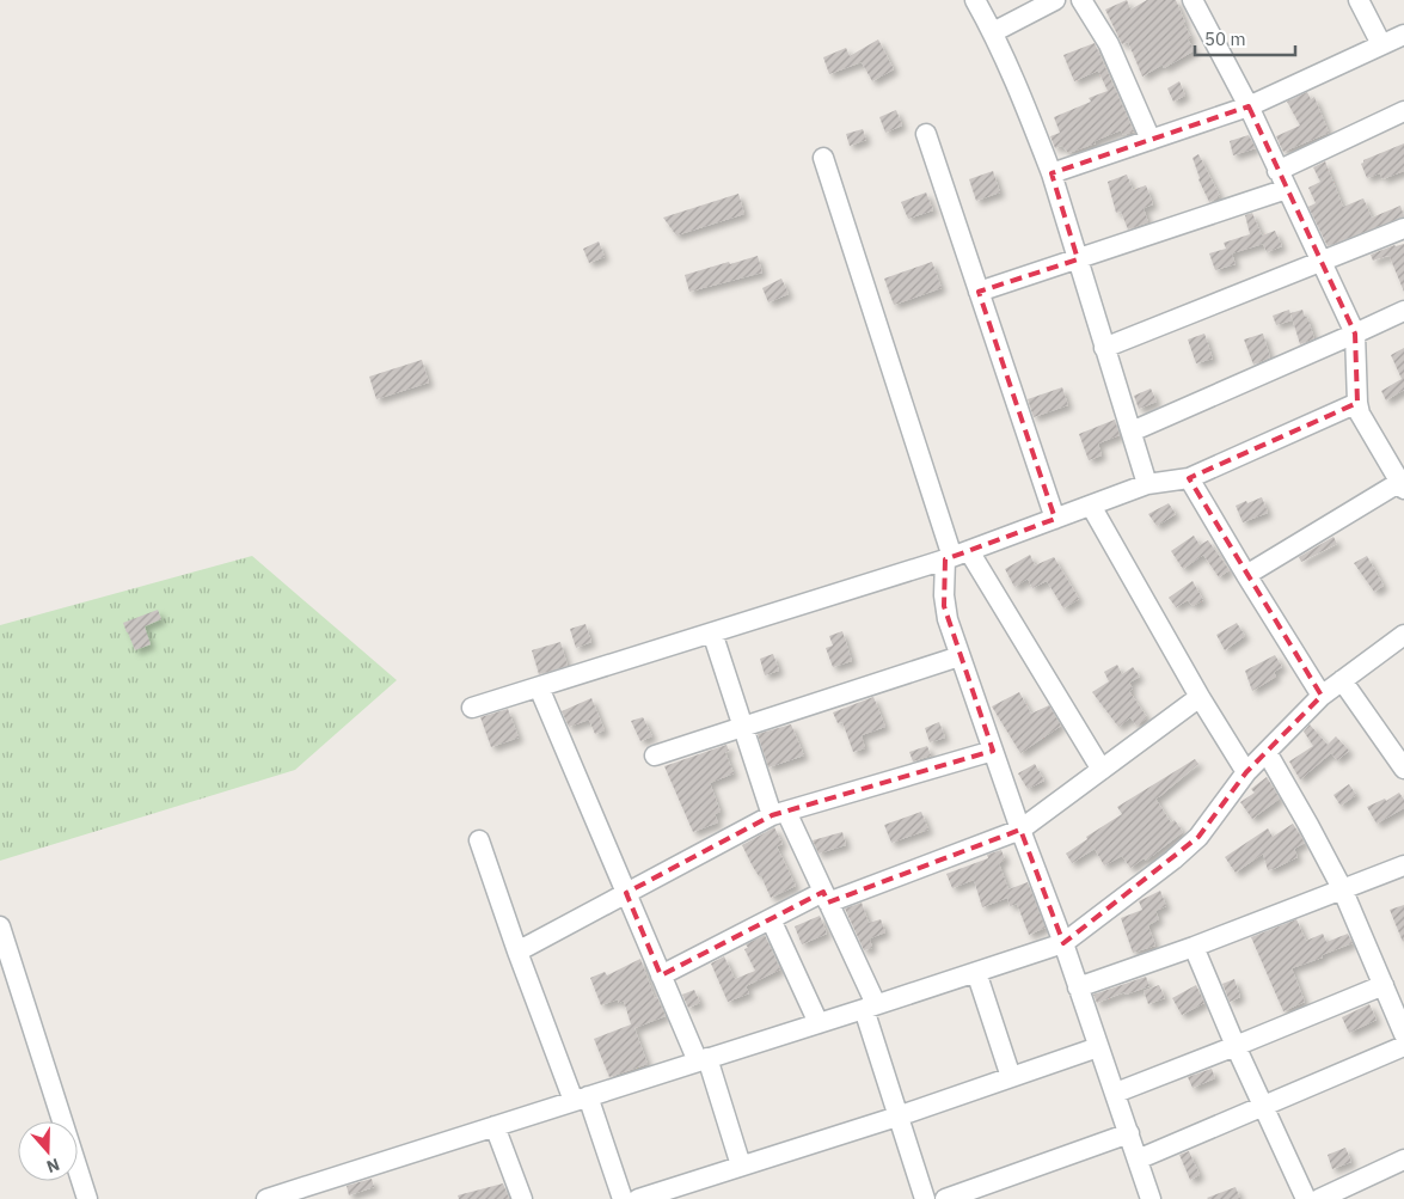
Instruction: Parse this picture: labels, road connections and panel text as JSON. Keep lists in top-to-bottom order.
{
  "scale_bar": "50 m",
  "north": "bottom"
}
